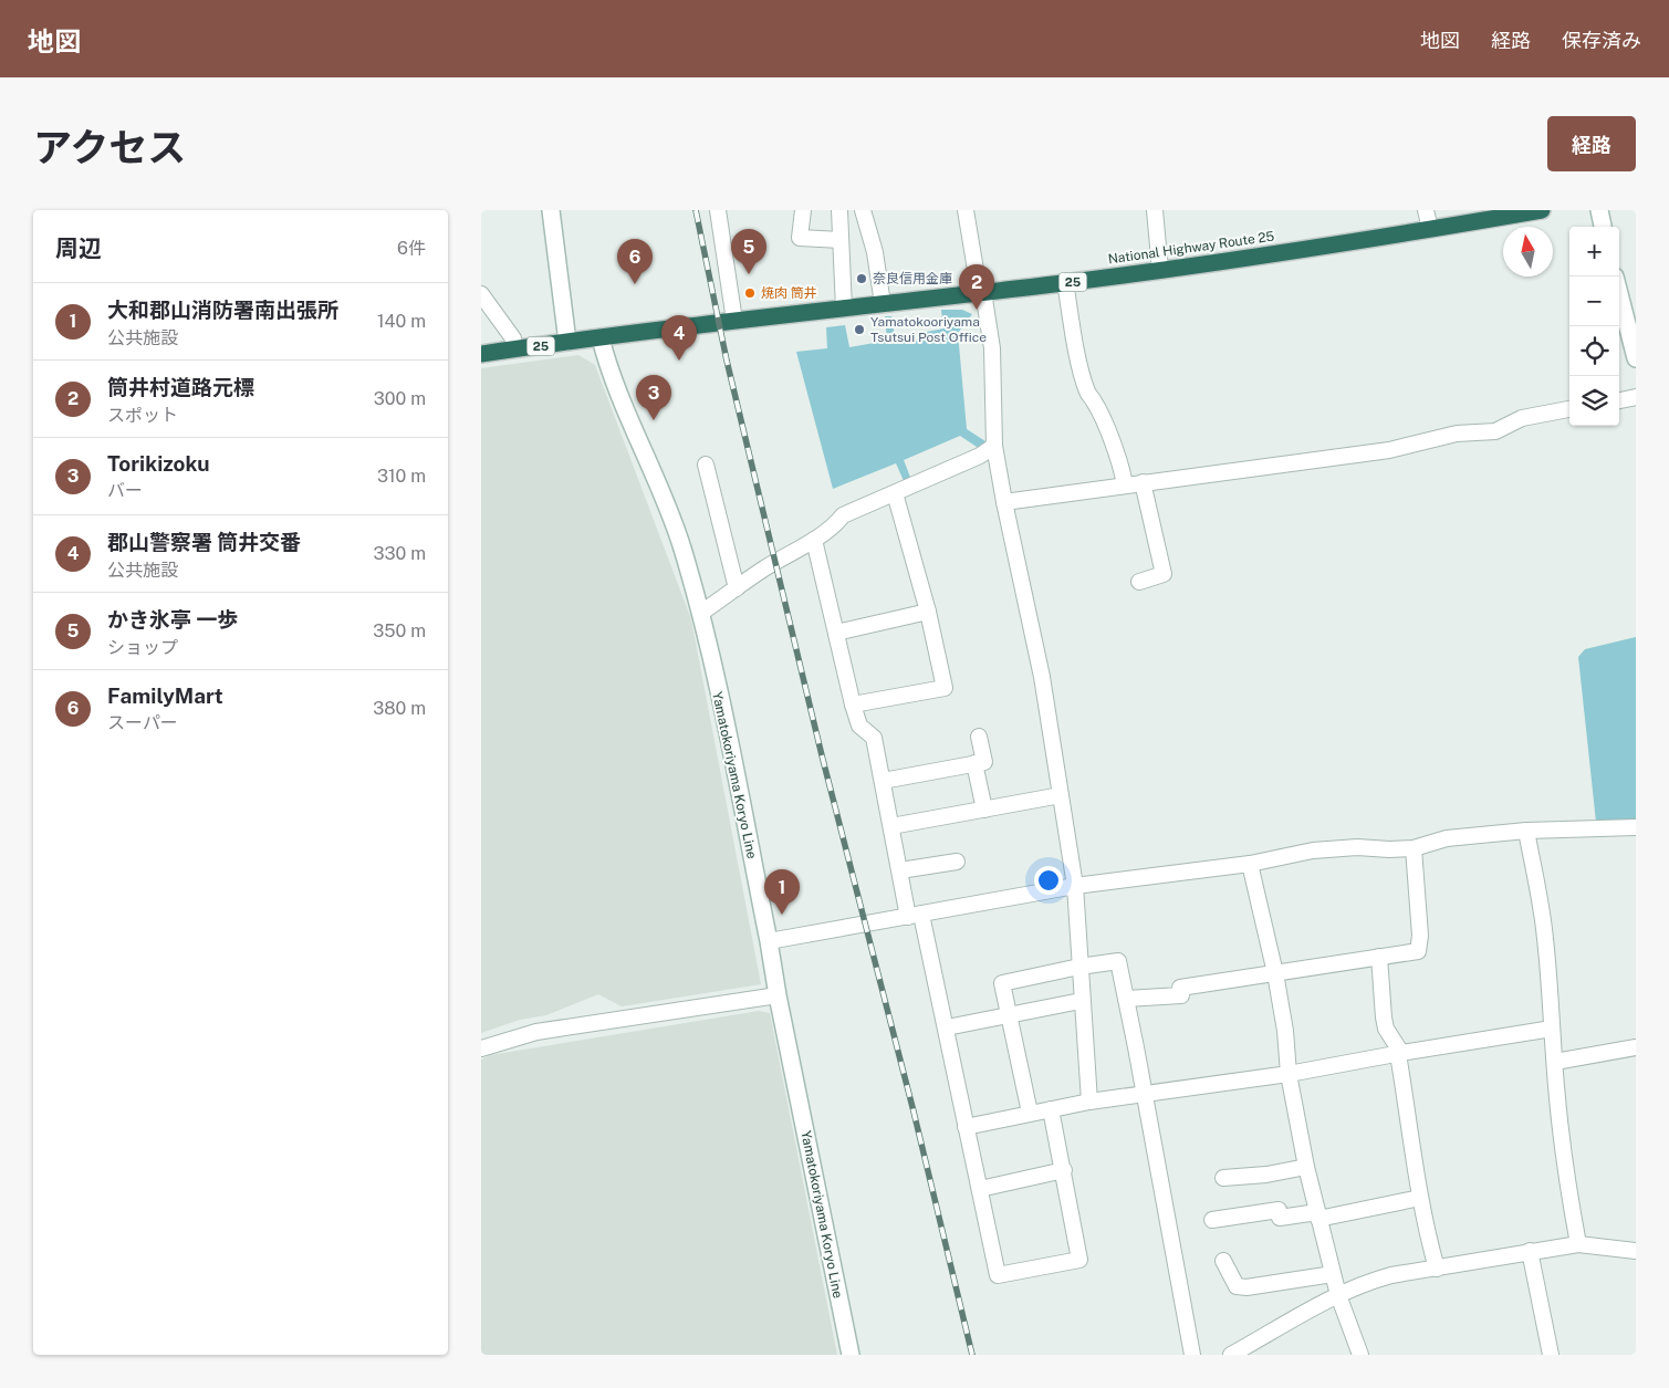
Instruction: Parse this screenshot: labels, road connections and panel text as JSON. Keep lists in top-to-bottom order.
{
  "streets": {
    "highway": ["National Highway Route 25", "25"],
    "main road": ["Yamatokoriyama Koryo Line"]
  },
  "crossings": [
    ["National Highway Route 25", "Yamatokoriyama Koryo Line"]
  ],
  "places": ["奈良信用金庫", "焼肉 筒井", "Yamatokooriyama Tsutsui Post Office"],
  "north": "top",
  "page": {
    "header": "地図",
    "nav": ["地図", "経路", "保存済み"],
    "title": "アクセス",
    "buttons": "経路",
    "heading": ["周辺", "6件"],
    "map_buttons": ["+", "−"],
    "pins": [
      "5",
      "6",
      "2",
      "4",
      "3",
      "1"
    ],
    "list": [
      {
        "mark": "1",
        "name": "大和郡山消防署南出張所",
        "note": "公共施設",
        "value": "140 m"
      },
      {
        "mark": "2",
        "name": "筒井村道路元標",
        "note": "スポット",
        "value": "300 m"
      },
      {
        "mark": "3",
        "name": "Torikizoku",
        "note": "バー",
        "value": "310 m"
      },
      {
        "mark": "4",
        "name": "郡山警察署 筒井交番",
        "note": "公共施設",
        "value": "330 m"
      },
      {
        "mark": "5",
        "name": "かき氷亭 一歩",
        "note": "ショップ",
        "value": "350 m"
      },
      {
        "mark": "6",
        "name": "FamilyMart",
        "note": "スーパー",
        "value": "380 m"
      }
    ]
  }
}
